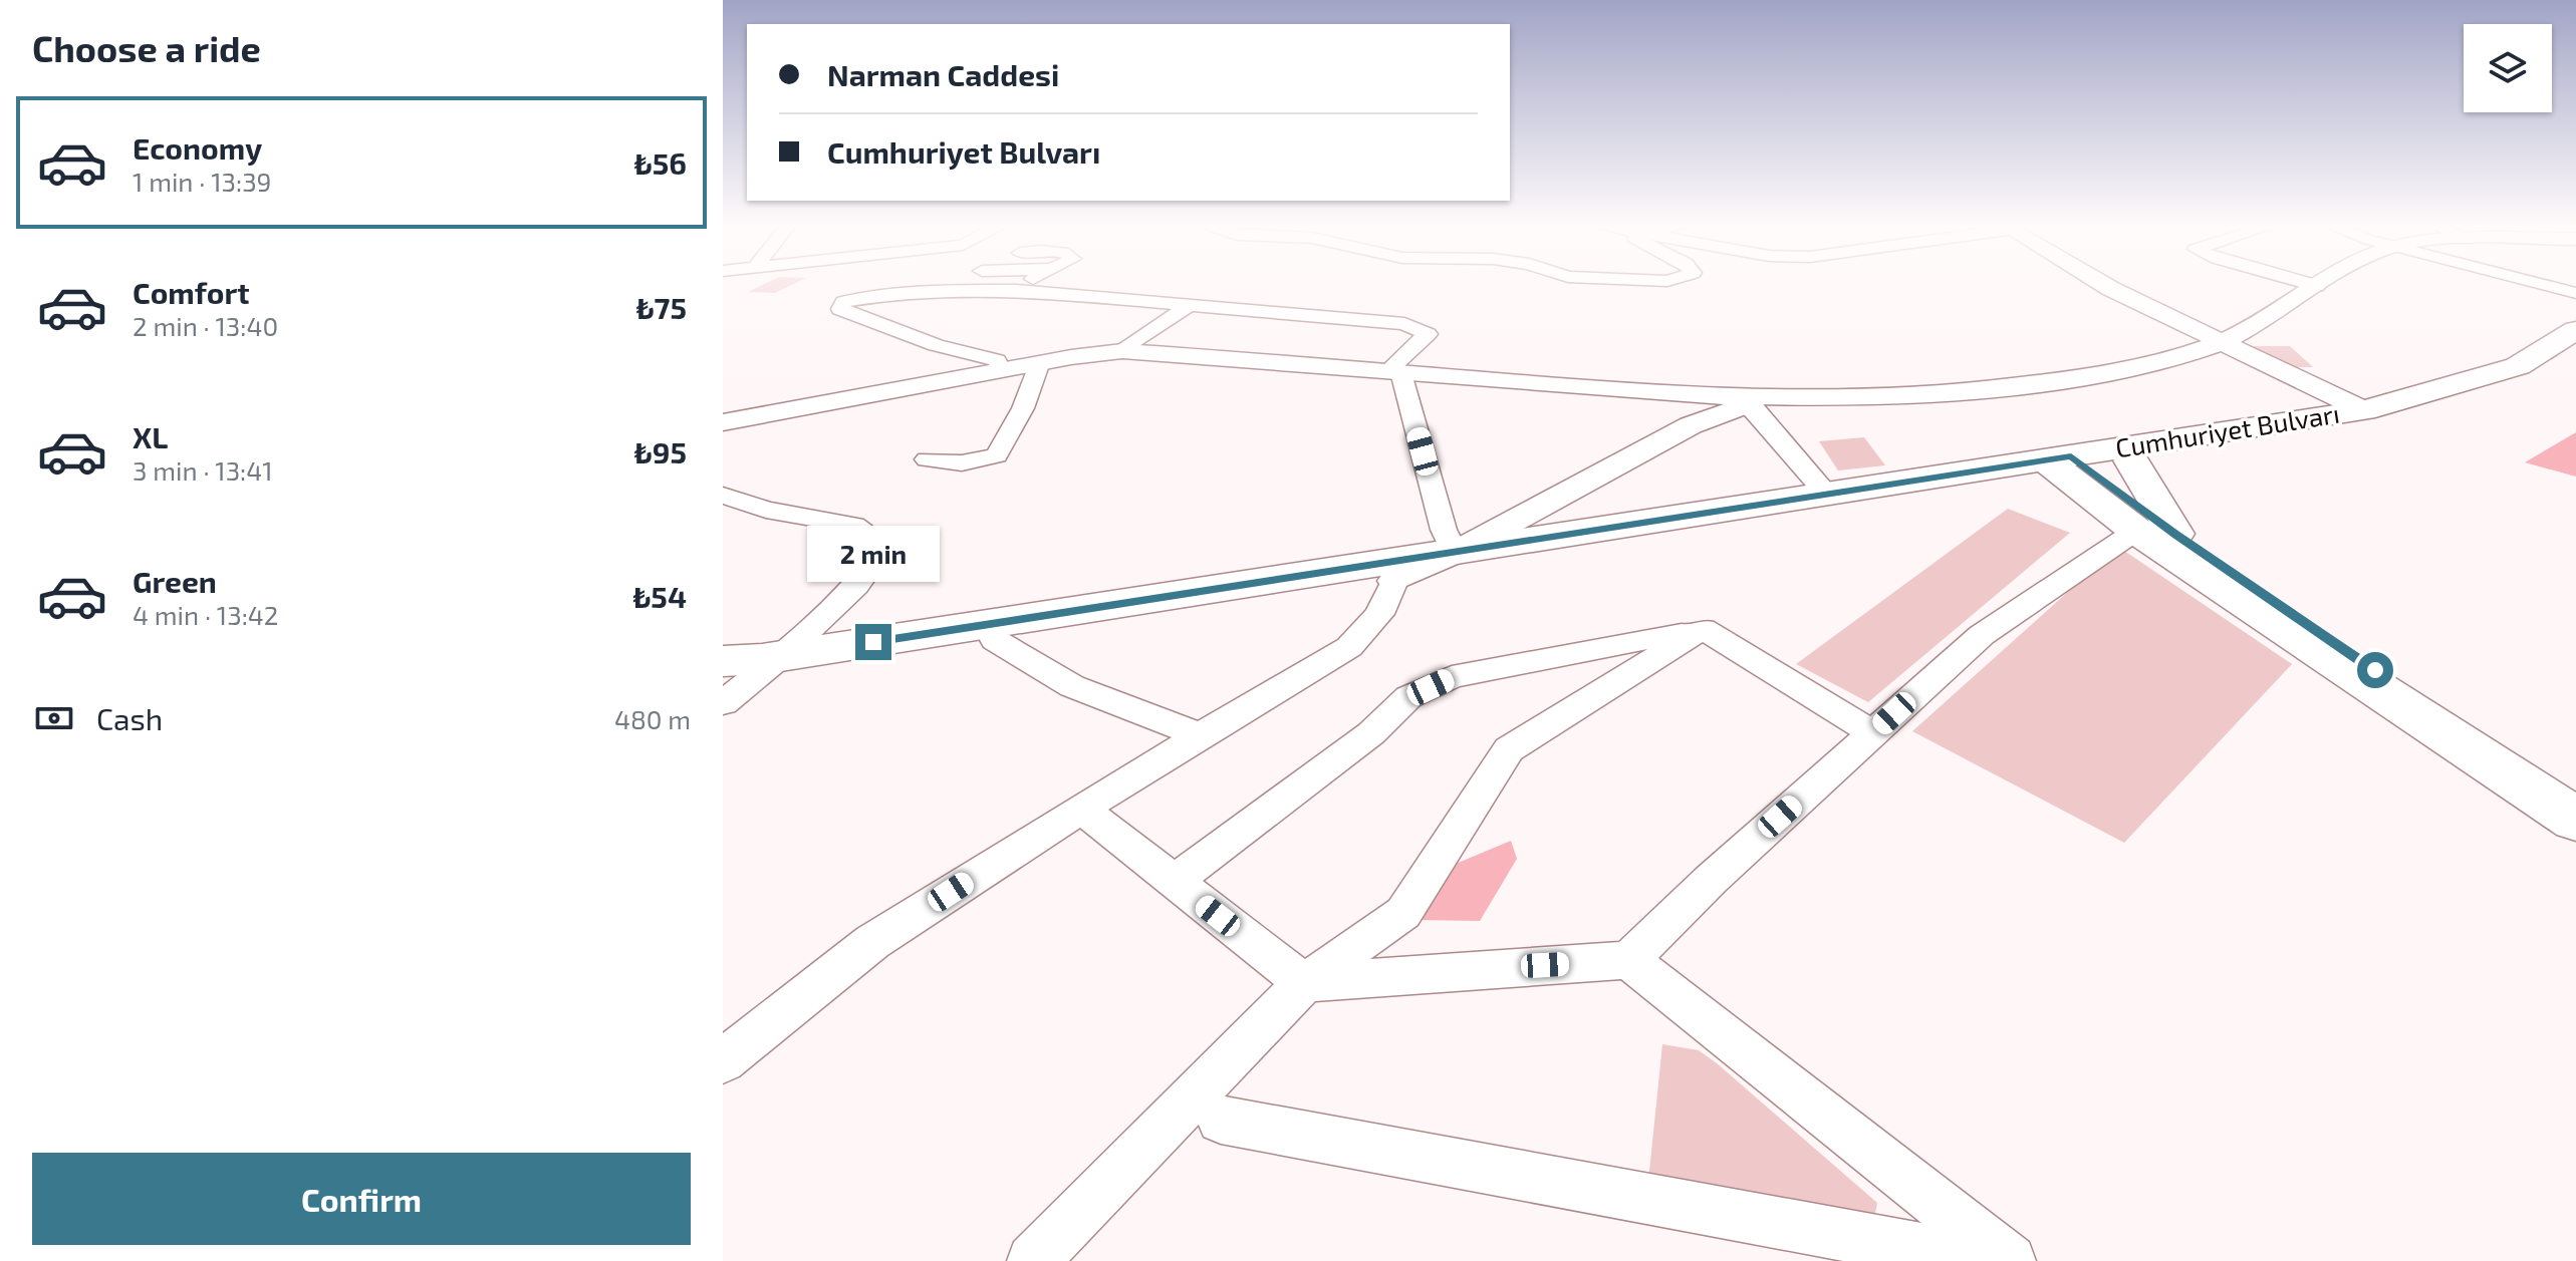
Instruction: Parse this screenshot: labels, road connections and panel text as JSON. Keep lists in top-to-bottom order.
{
  "streets": {
    "main road": ["Cumhuriyet Bulvarı"]
  },
  "page": {
    "heading": "Choose a ride",
    "banner": ["Narman Caddesi", "Cumhuriyet Bulvarı"],
    "list": [
      {
        "name": "Economy",
        "note": "1 min · 13:39",
        "value": "₺56"
      },
      {
        "name": "Comfort",
        "note": "2 min · 13:40",
        "value": "₺75"
      },
      {
        "name": "XL",
        "note": "3 min · 13:41",
        "value": "₺95"
      },
      {
        "name": "Green",
        "note": "4 min · 13:42",
        "value": "₺54"
      }
    ],
    "bubble": "2 min",
    "pay": ["Cash", "480 m"],
    "buttons": "Confirm"
  }
}
